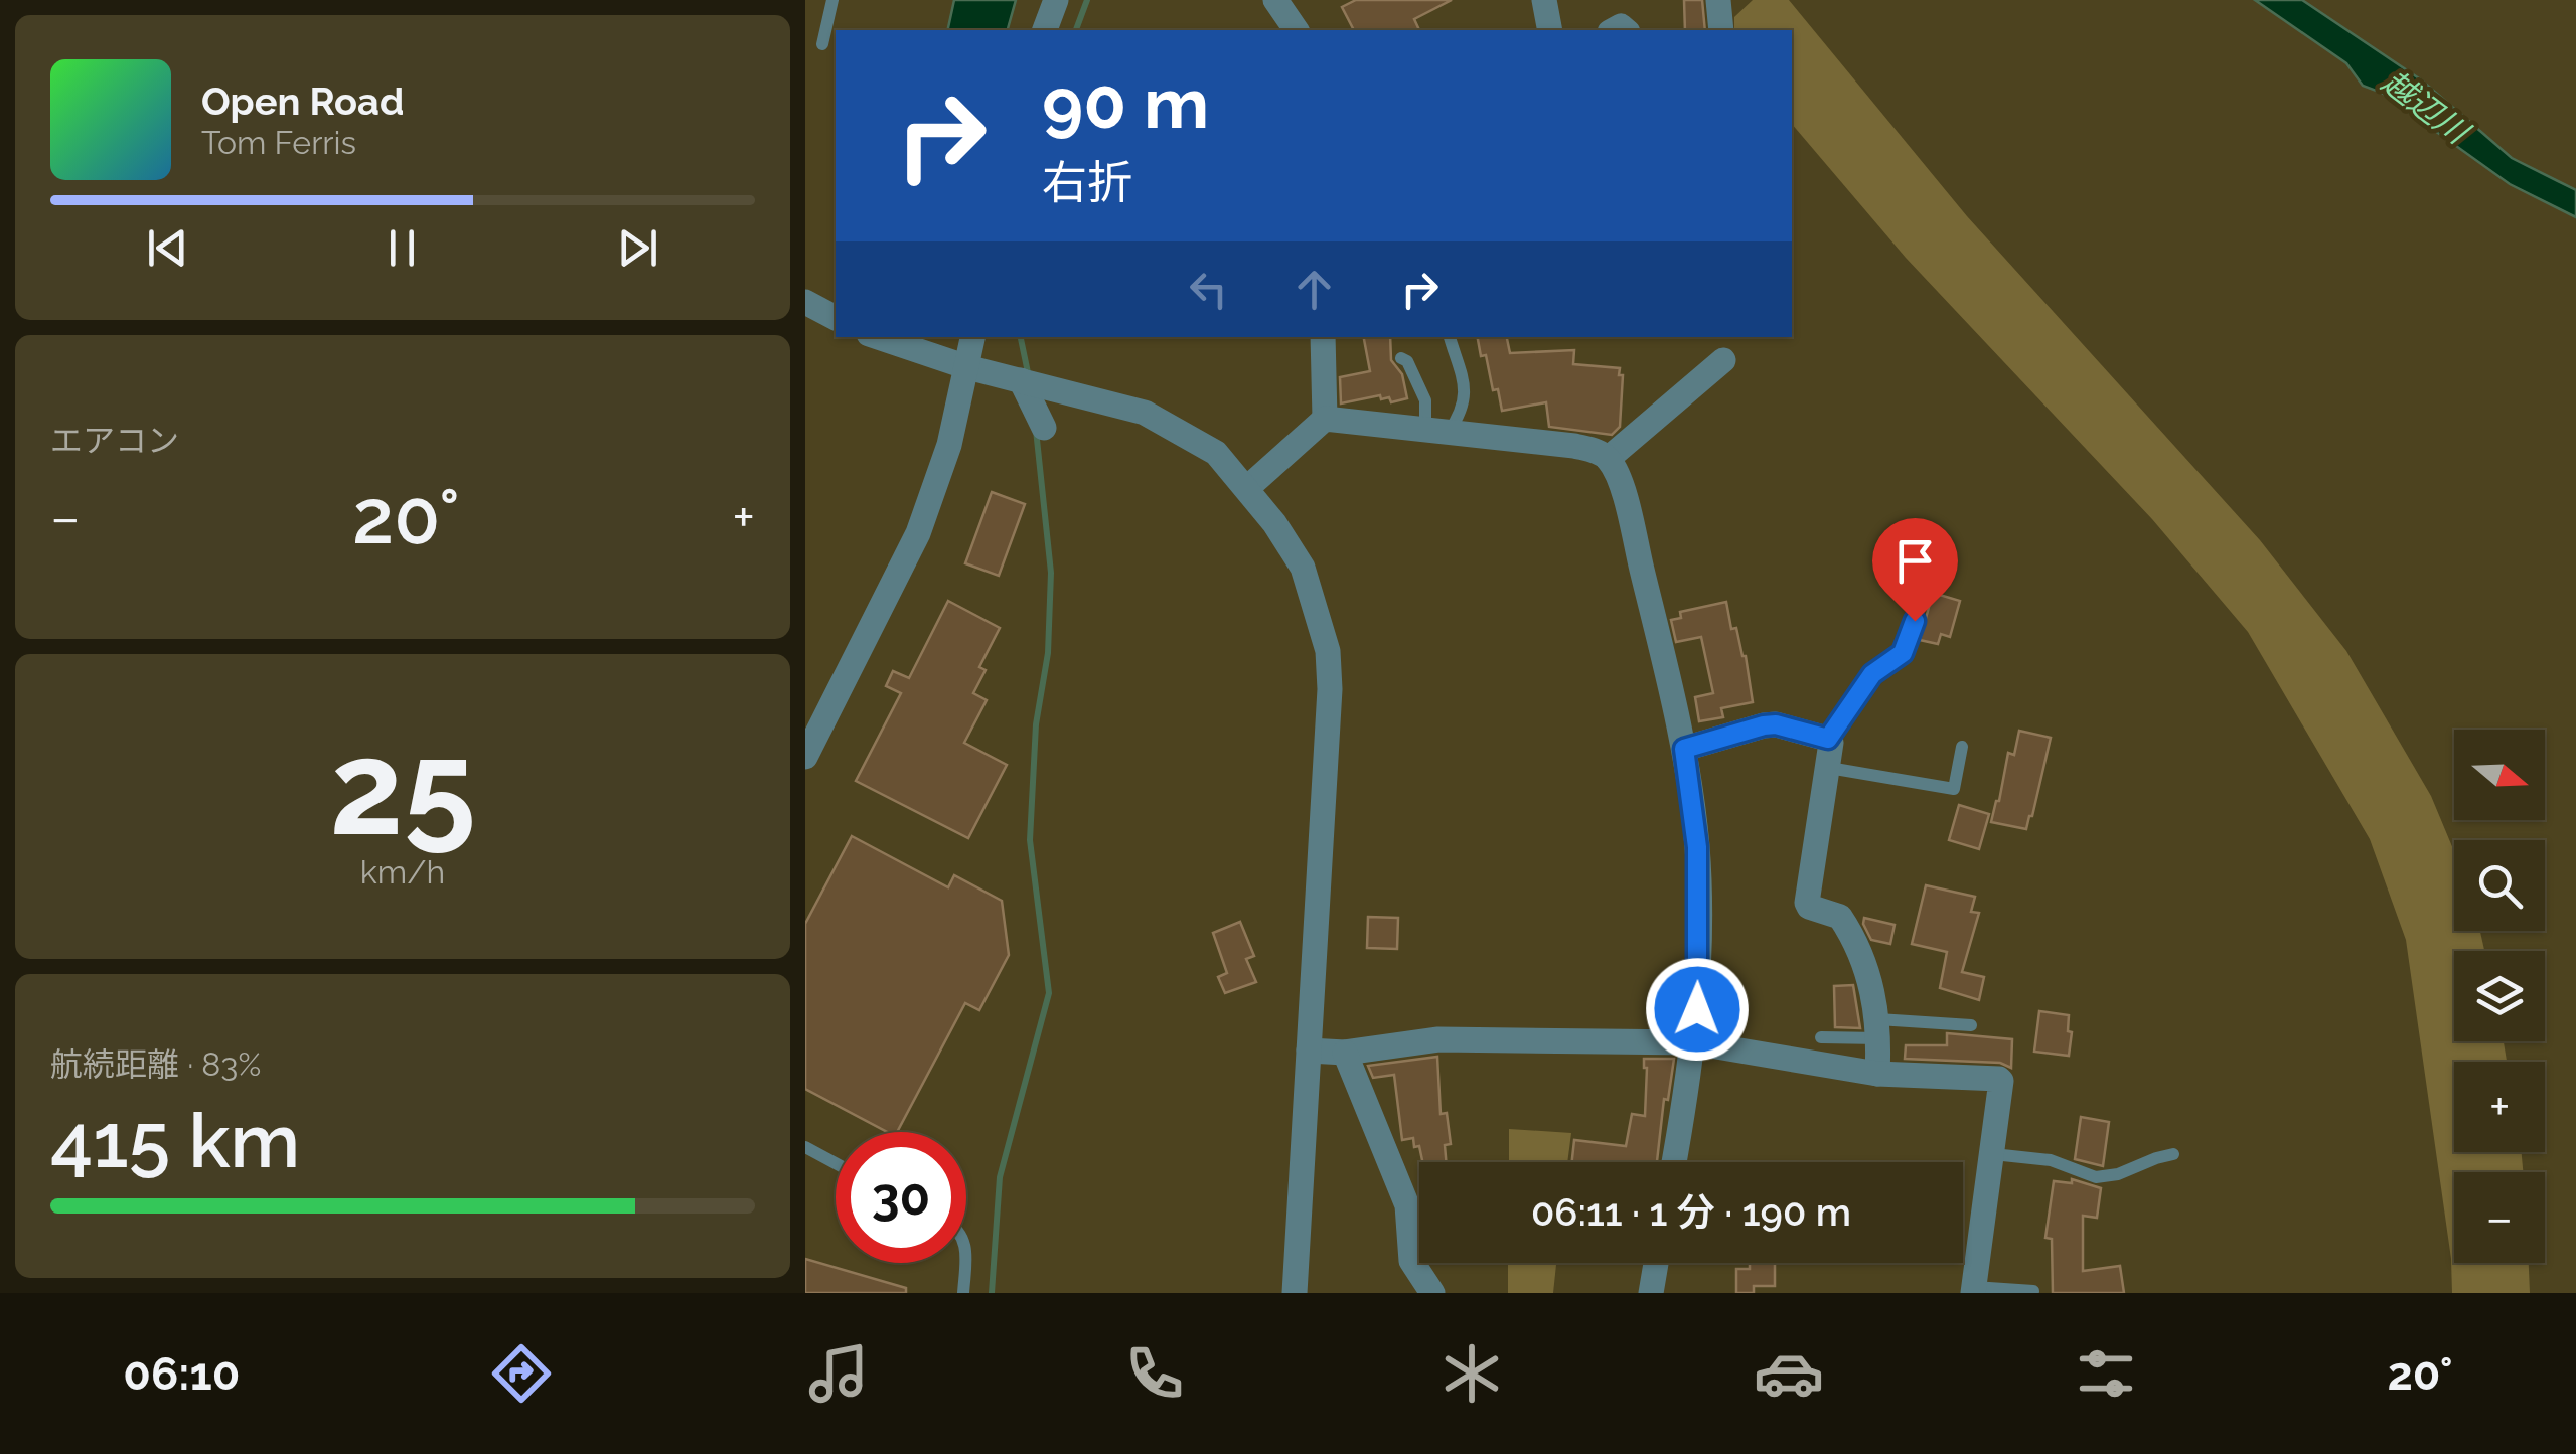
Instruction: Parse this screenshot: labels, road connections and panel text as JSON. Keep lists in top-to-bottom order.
{
  "water": ["越辺川"],
  "north": "right",
  "page": {
    "turn": ["90 m", "右折"],
    "song": ["Open Road", "Tom Ferris"],
    "tile": [
      "エアコン",
      ["25", "km/h"],
      ["航続距離 · 83%", "415 km"]
    ],
    "heat": ["−", "20°", "+"],
    "map_buttons": ["+", "−"],
    "limit": "30",
    "trip": "06:11 · 1 分 · 190 m",
    "tabs": ["06:10", "20°"]
  }
}
